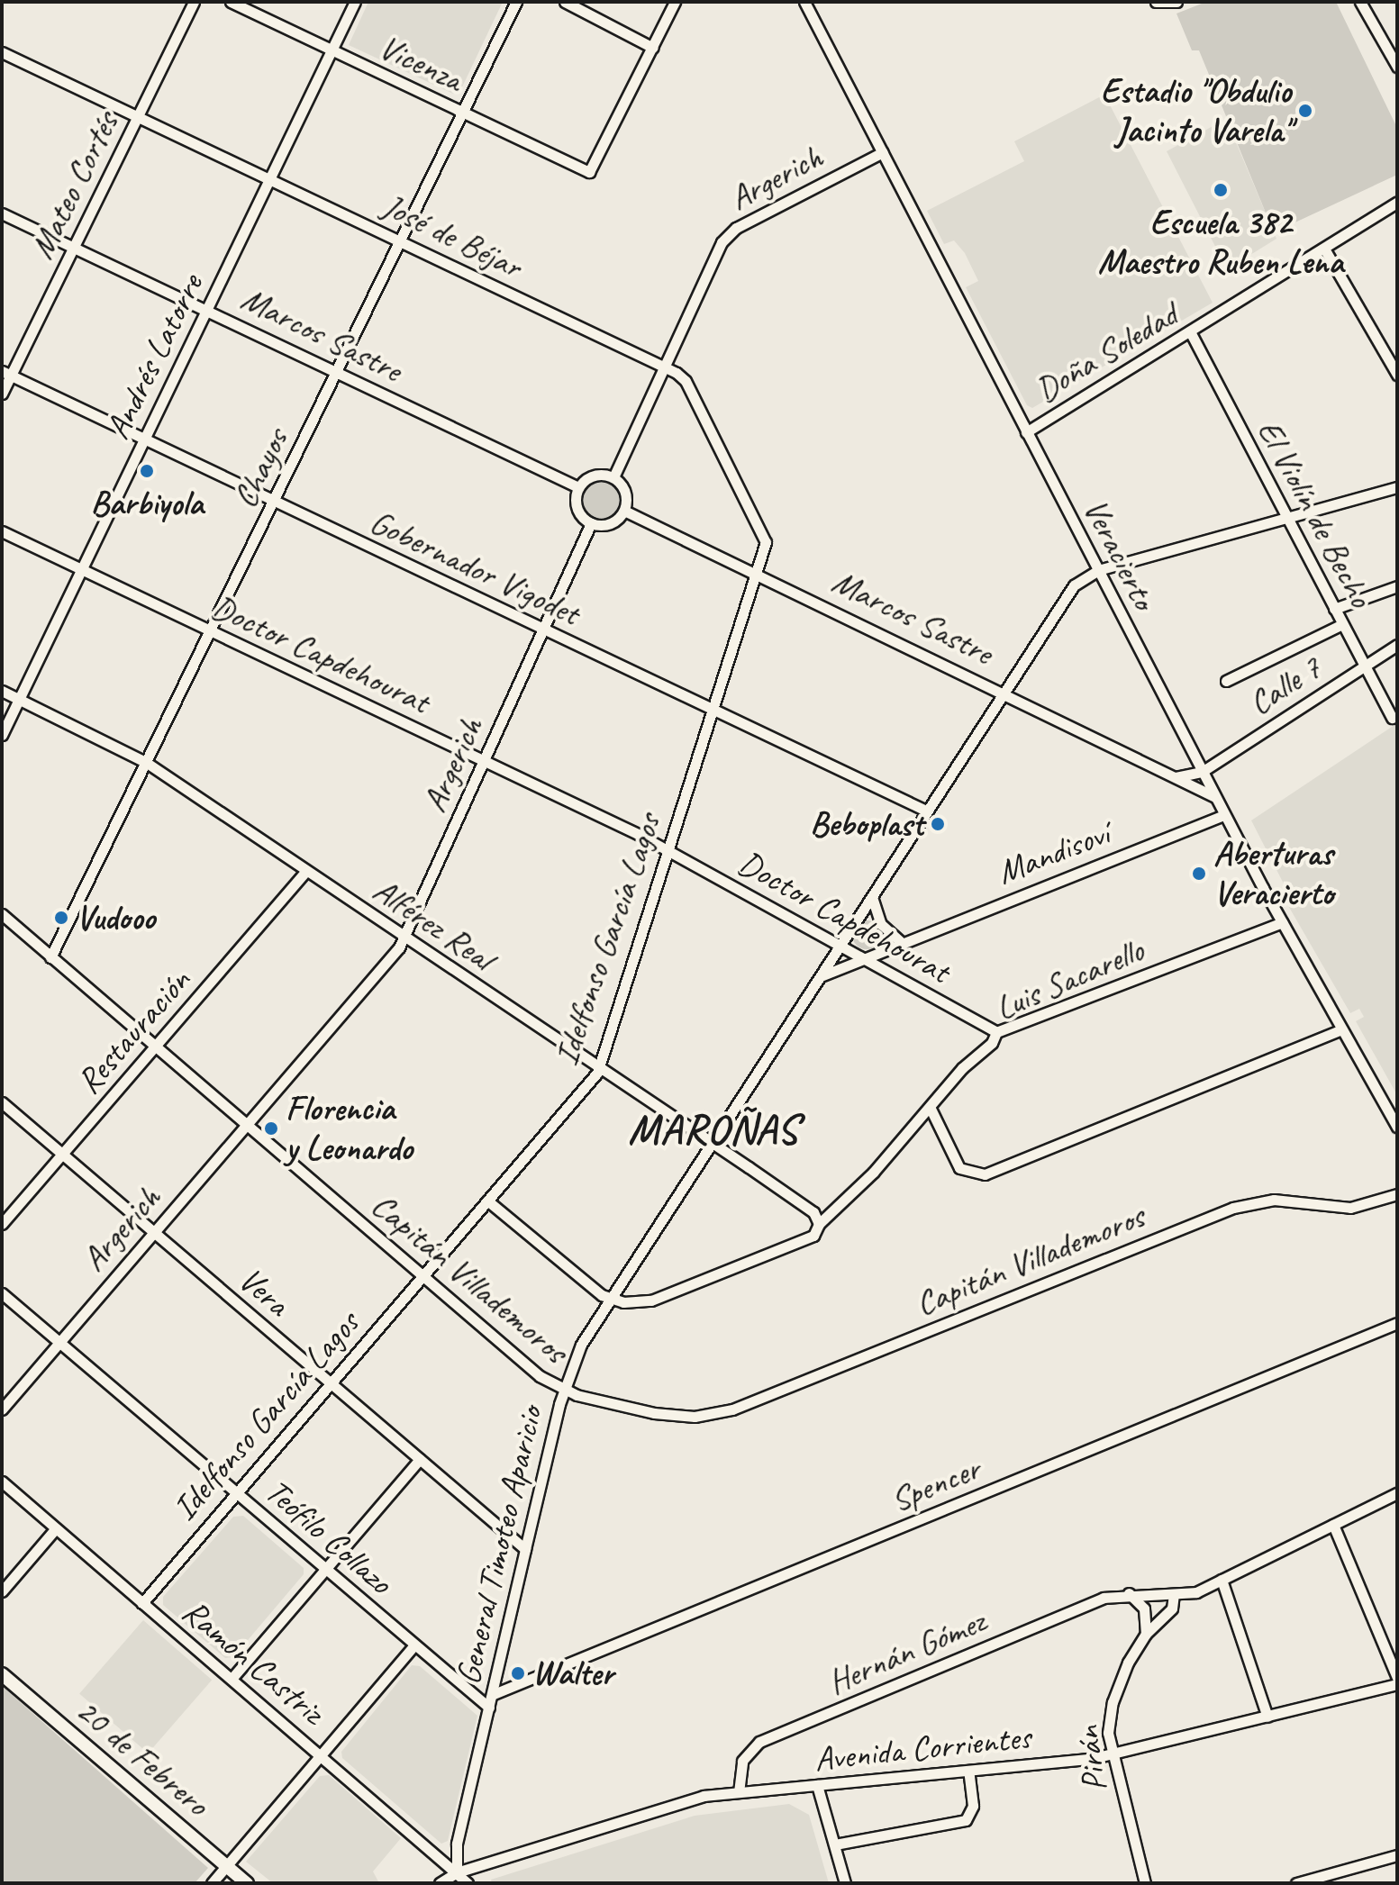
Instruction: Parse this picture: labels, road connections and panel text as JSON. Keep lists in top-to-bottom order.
{
  "streets": {
    "main road": ["20 de Febrero"],
    "street": [
      "Vicenza",
      "Argerich",
      "Mateo Cortés",
      "José de Béjar",
      "Marcos Sastre",
      "Doña Soledad",
      "Andrés Latorre",
      "Chayos",
      "El Violín de Becho",
      "Veracierto",
      "Gobernador Vigodet",
      "Doctor Capdehourat",
      "Calle 7",
      "Mandisoví",
      "Alférez Real",
      "Idelfonso García Lagos",
      "Luis Sacarello",
      "Restauración",
      "Capitán Villademoros",
      "Vera",
      "Spencer",
      "Teófilo Collazo",
      "General Timoteo Aparicio",
      "Hernán Gómez",
      "Ramón Castriz",
      "Avenida Corrientes",
      "Pirán"
    ]
  },
  "crossings": [
    ["Vicenza", "Andrés Latorre"],
    ["Vicenza", "Chayos"],
    ["Argerich", "José de Béjar"],
    ["Argerich", "Marcos Sastre"],
    ["Argerich", "Veracierto"],
    ["Argerich", "Gobernador Vigodet"],
    ["Argerich", "Doctor Capdehourat"],
    ["Argerich", "Alférez Real"],
    ["Argerich", "Capitán Villademoros"],
    ["Argerich", "Vera"],
    ["Argerich", "Teófilo Collazo"],
    ["Mateo Cortés", "José de Béjar"],
    ["Mateo Cortés", "Marcos Sastre"],
    ["Mateo Cortés", "Gobernador Vigodet"],
    ["José de Béjar", "Marcos Sastre"],
    ["José de Béjar", "Andrés Latorre"],
    ["José de Béjar", "Chayos"],
    ["José de Béjar", "Idelfonso García Lagos"],
    ["Marcos Sastre", "Andrés Latorre"],
    ["Marcos Sastre", "Chayos"],
    ["Marcos Sastre", "Veracierto"],
    ["Marcos Sastre", "Idelfonso García Lagos"],
    ["Marcos Sastre", "General Timoteo Aparicio"],
    ["Doña Soledad", "El Violín de Becho"],
    ["Doña Soledad", "Veracierto"],
    ["Andrés Latorre", "Gobernador Vigodet"],
    ["Andrés Latorre", "Doctor Capdehourat"],
    ["Andrés Latorre", "Alférez Real"],
    ["Chayos", "Gobernador Vigodet"],
    ["Chayos", "Doctor Capdehourat"],
    ["Chayos", "Alférez Real"],
    ["Chayos", "Capitán Villademoros"],
    ["El Violín de Becho", "Calle 7"],
    ["Veracierto", "Calle 7"],
    ["Veracierto", "Mandisoví"],
    ["Veracierto", "Luis Sacarello"],
    ["Veracierto", "General Timoteo Aparicio"],
    ["Gobernador Vigodet", "Idelfonso García Lagos"],
    ["Gobernador Vigodet", "General Timoteo Aparicio"],
    ["Doctor Capdehourat", "Mandisoví"],
    ["Doctor Capdehourat", "Idelfonso García Lagos"],
    ["Doctor Capdehourat", "Luis Sacarello"],
    ["Doctor Capdehourat", "General Timoteo Aparicio"],
    ["Alférez Real", "Idelfonso García Lagos"],
    ["Alférez Real", "Luis Sacarello"],
    ["Alférez Real", "Restauración"],
    ["Alférez Real", "General Timoteo Aparicio"],
    ["Idelfonso García Lagos", "Capitán Villademoros"],
    ["Idelfonso García Lagos", "Vera"],
    ["Idelfonso García Lagos", "Teófilo Collazo"],
    ["Idelfonso García Lagos", "Ramón Castriz"],
    ["Luis Sacarello", "General Timoteo Aparicio"],
    ["Restauración", "Capitán Villademoros"],
    ["Restauración", "Vera"],
    ["Capitán Villademoros", "General Timoteo Aparicio"],
    ["Vera", "General Timoteo Aparicio"],
    ["Spencer", "General Timoteo Aparicio"],
    ["Teófilo Collazo", "General Timoteo Aparicio"],
    ["General Timoteo Aparicio", "Ramón Castriz"],
    ["General Timoteo Aparicio", "Avenida Corrientes"],
    ["Hernán Gómez", "Avenida Corrientes"],
    ["Hernán Gómez", "Pirán"],
    ["Ramón Castriz", "Avenida Corrientes"],
    ["Avenida Corrientes", "Pirán"]
  ],
  "districts": ["MAROÑAS"],
  "places": [
    "Estadio \"Obdulio Jacinto Varela\"",
    "Escuela 382 Maestro Ruben Lena",
    "Barbiyola",
    "Beboplast",
    "Aberturas Veracierto",
    "Vudooo",
    "Florencia y Leonardo",
    "Walter"
  ]
}
